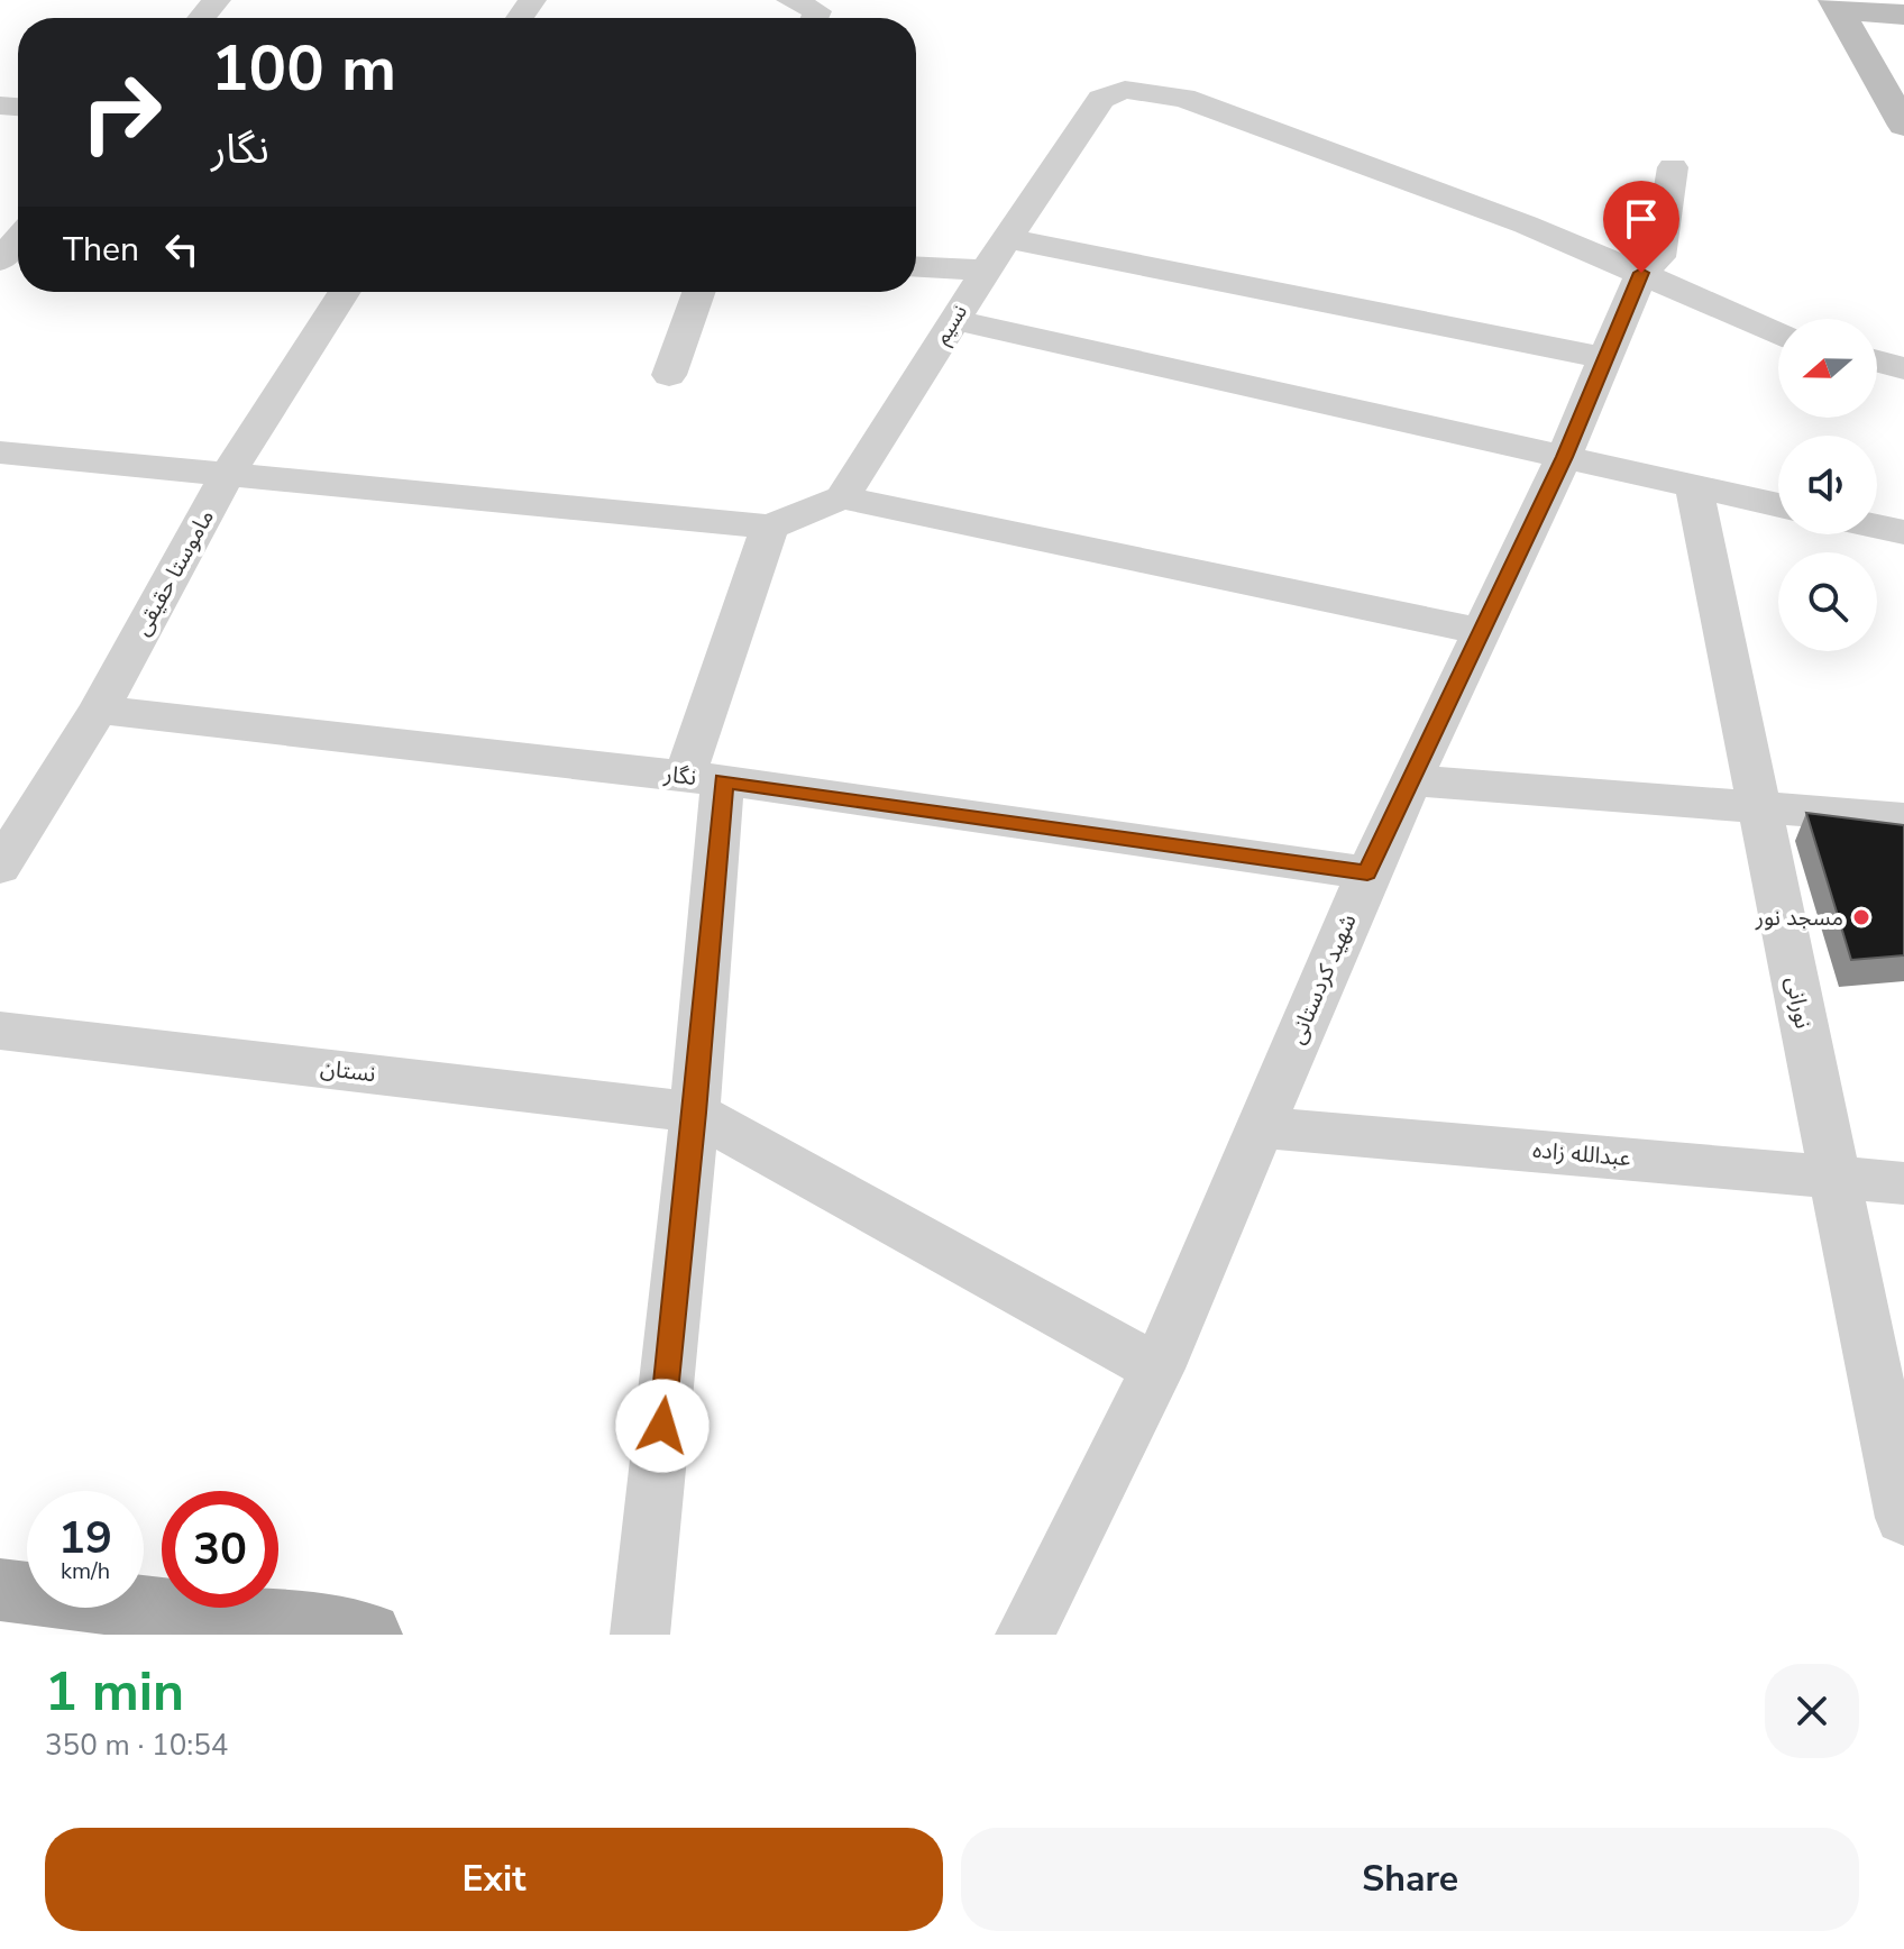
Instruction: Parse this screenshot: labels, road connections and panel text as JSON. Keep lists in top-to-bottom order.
{
  "streets": {
    "street": [
      "نسیم",
      "ماموستا حقیقی",
      "نگار",
      "شهید کردستانی",
      "نورانی",
      "نستان",
      "عبدالله زاده"
    ]
  },
  "crossings": [
    ["نسیم", "شهید کردستانی"],
    ["ماموستا حقیقی", "نگار"],
    ["نگار", "شهید کردستانی"],
    ["شهید کردستانی", "عبدالله زاده"],
    ["نورانی", "عبدالله زاده"]
  ],
  "places": ["مسجد نور"],
  "north": "left",
  "page": {
    "turn": ["100 m", "نگار"],
    "then": "Then",
    "speed": "19 km/h",
    "limit": "30",
    "heading": ["1 min", "350 m · 10:54"],
    "buttons": ["Exit", "Share"]
  }
}
